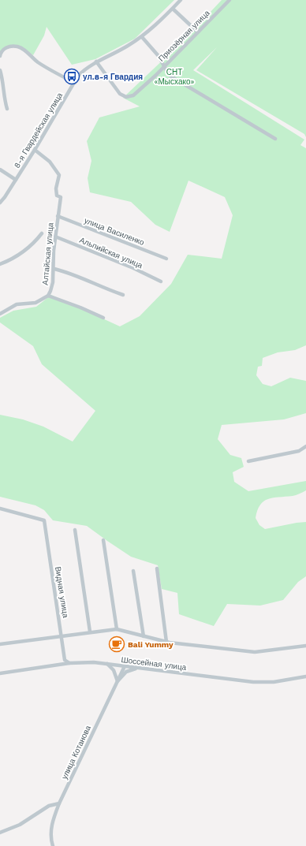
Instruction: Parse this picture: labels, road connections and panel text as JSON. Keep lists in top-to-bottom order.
{
  "streets": {
    "street": [
      "Приозёрная улица",
      "8-я Гвардейская улица",
      "улица Василенко",
      "Альпийская улица",
      "Алтайская улица",
      "Видная улица",
      "Шоссейная улица",
      "улица Котанова"
    ]
  },
  "crossings": [
    ["Приозёрная улица", "8-я Гвардейская улица"],
    ["8-я Гвардейская улица", "Алтайская улица"],
    ["улица Василенко", "Алтайская улица"],
    ["Альпийская улица", "Алтайская улица"],
    ["Видная улица", "Шоссейная улица"],
    ["Шоссейная улица", "улица Котанова"]
  ],
  "parks": ["СНТ «Мысхако»"],
  "places": {
    "bus stop": ["ул.8-я Гвардия"],
    "cafe": ["Bali Yummy"]
  }
}
